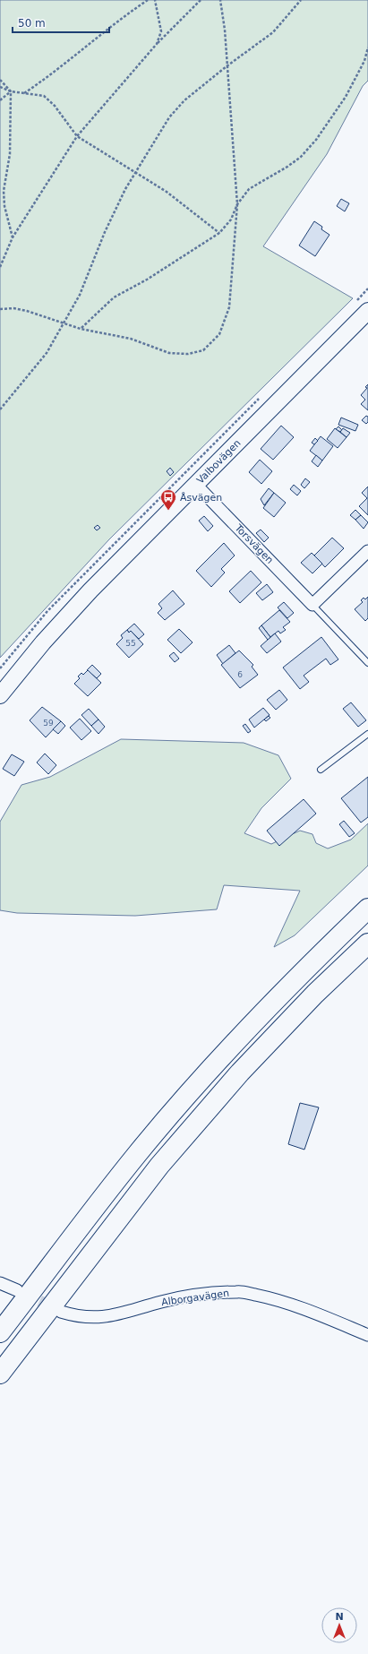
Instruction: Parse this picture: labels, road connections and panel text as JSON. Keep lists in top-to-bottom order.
{
  "streets": {
    "main road": ["Valbovägen"],
    "street": ["Torsvägen", "Alborgavägen"]
  },
  "crossings": [
    ["Valbovägen", "Torsvägen"]
  ],
  "places": {
    "bus stop": ["Åsvägen"]
  },
  "house_numbers": ["55", "6", "59"],
  "scale_bar": "50 m",
  "north": "top"
}
